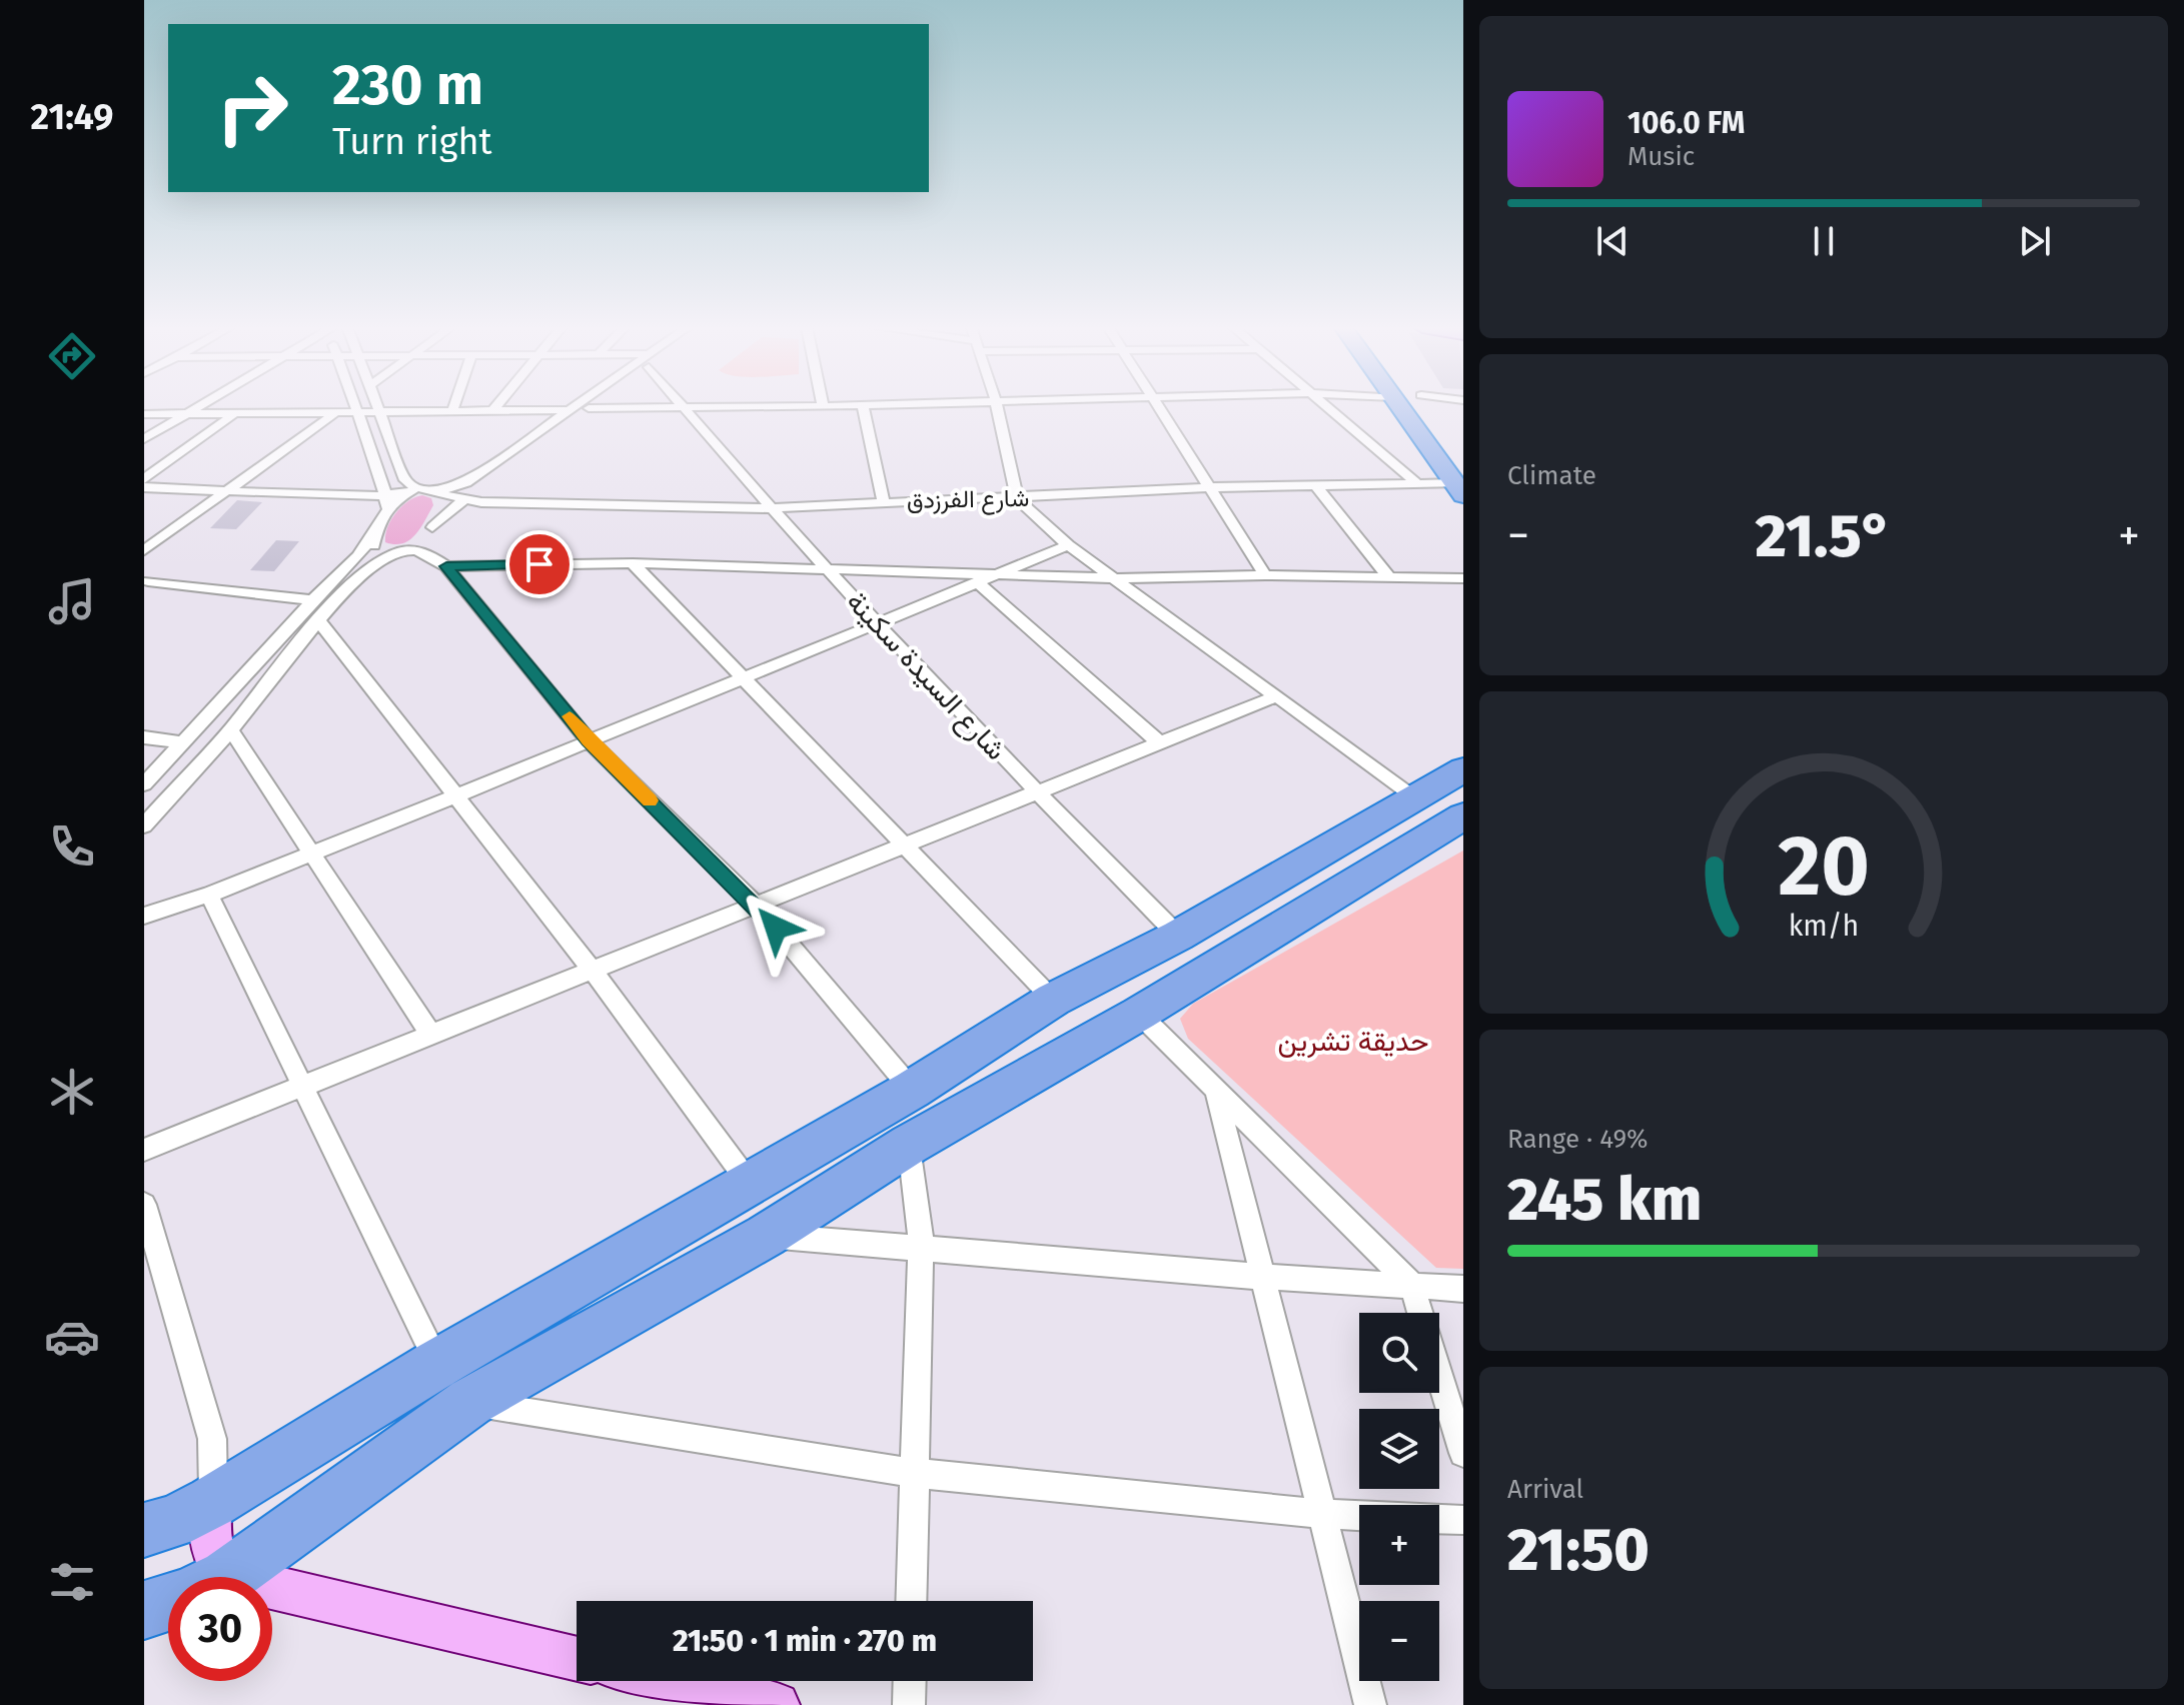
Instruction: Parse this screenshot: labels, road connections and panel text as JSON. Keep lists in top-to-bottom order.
{
  "streets": {
    "street": ["شارع الفرزدق", "شارع السيدة سكينة"]
  },
  "crossings": [
    ["شارع الفرزدق", "شارع السيدة سكينة"]
  ],
  "parks": ["حديقة تشرين"],
  "page": {
    "tabs": "21:49",
    "turn": ["230 m", "Turn right"],
    "song": ["106.0 FM", "Music"],
    "tile": [
      "Climate",
      ["Range · 49%", "245 km"],
      ["Arrival", "21:50"]
    ],
    "heat": ["−", "21.5°", "+"],
    "map_buttons": ["+", "−"],
    "limit": "30",
    "trip": "21:50 · 1 min · 270 m",
    "gauge": ["20", "km/h"]
  }
}
